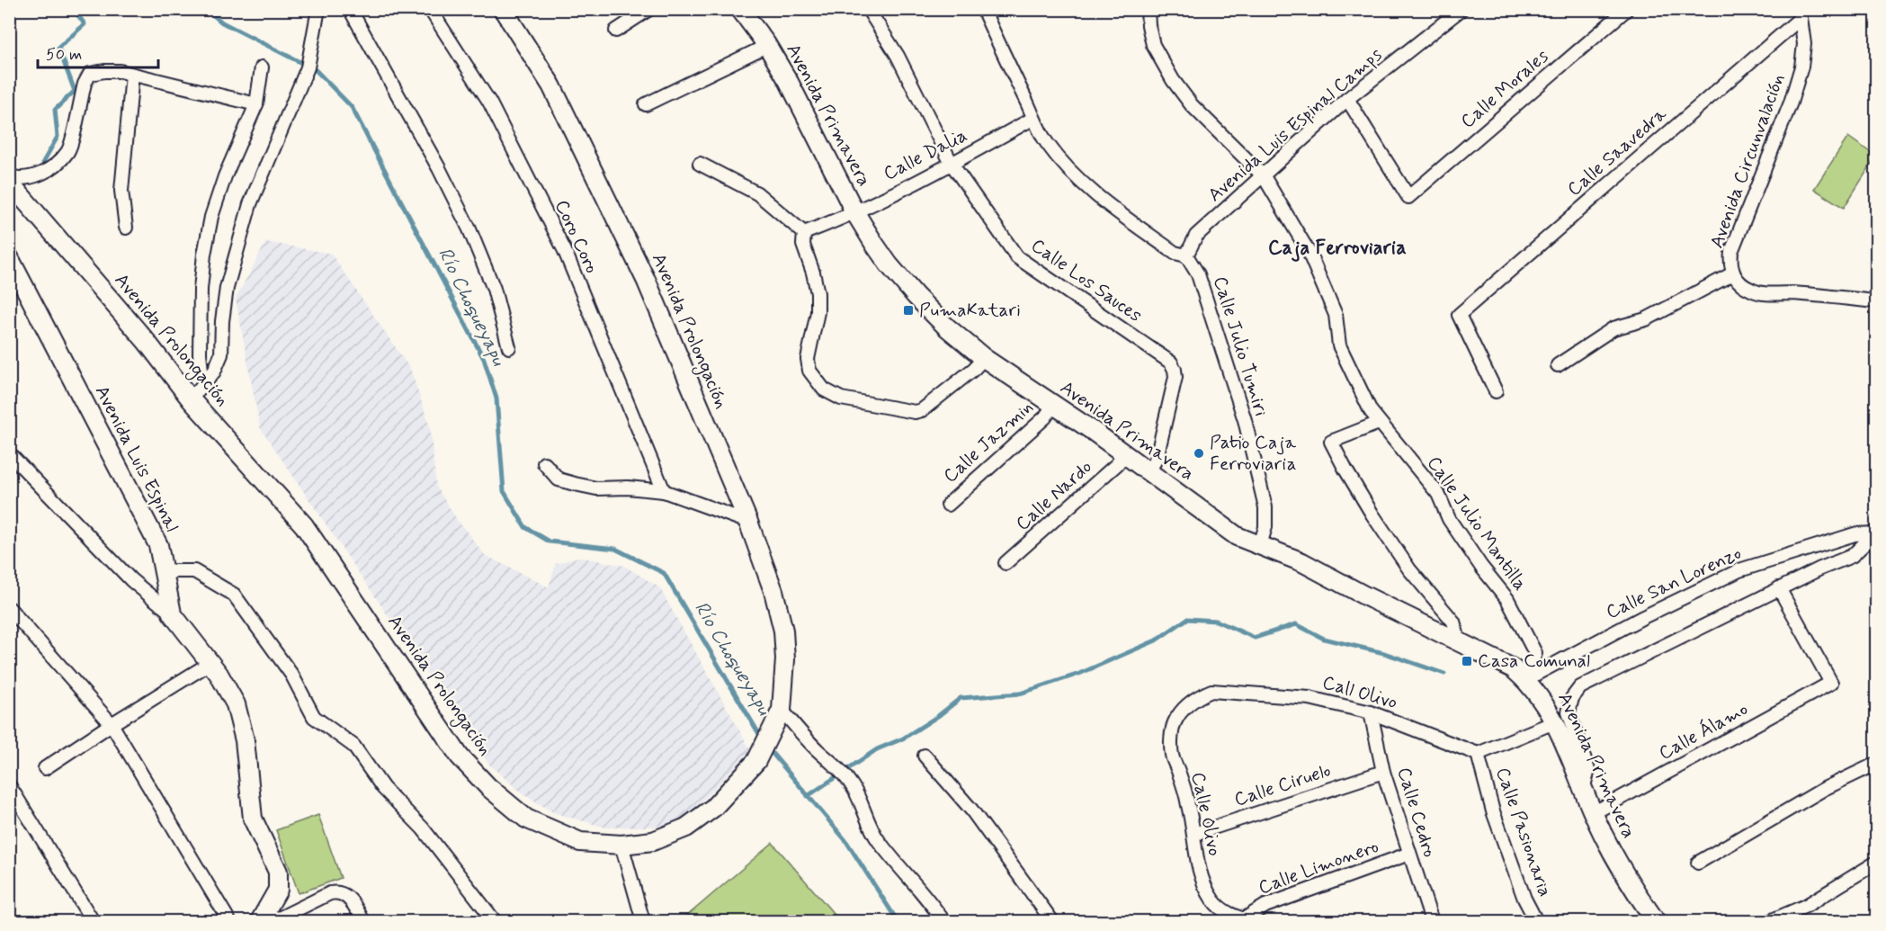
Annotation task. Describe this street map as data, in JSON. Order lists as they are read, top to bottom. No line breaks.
{"streets":{"street":["Calle Morales","Avenida Primavera","Avenida Luis Espinal Camps","Calle Saavedra","Calle Dalia","Avenida Circunvalación","Coro Coro","Calle Los Sauces","Avenida Prolongación","Calle Julio Tumiri","Calle Jazmin","Avenida Luis Espinal","Calle Nardo","Calle Julio Mantilla","Calle San Lorenzo","Call Olivo","Calle Álamo","Calle Ciruelo","Calle Cedro","Calle Olivo","Calle Pasionaria","Calle Limonero"]},"crossings":[["Calle Morales","Avenida Luis Espinal Camps"],["Avenida Primavera","Calle Dalia"],["Avenida Primavera","Calle Los Sauces"],["Avenida Primavera","Calle Julio Tumiri"],["Avenida Primavera","Calle Jazmin"],["Avenida Primavera","Calle Nardo"],["Avenida Primavera","Calle Julio Mantilla"],["Avenida Primavera","Calle San Lorenzo"],["Avenida Primavera","Calle Álamo"],["Avenida Luis Espinal Camps","Calle Julio Tumiri"],["Avenida Luis Espinal Camps","Calle Julio Mantilla"],["Calle Saavedra","Avenida Circunvalación"],["Calle Dalia","Calle Los Sauces"],["Calle Julio Mantilla","Calle San Lorenzo"],["Call Olivo","Calle Cedro"],["Call Olivo","Calle Olivo"],["Call Olivo","Calle Pasionaria"],["Calle Ciruelo","Calle Cedro"],["Calle Ciruelo","Calle Olivo"],["Calle Cedro","Calle Limonero"],["Calle Olivo","Calle Limonero"]],"districts":["Caja Ferroviaria"],"water":["Río Choqueyapu"],"places":{"transit":["PumaKatari","Casa Comunal"],"other":["Patio Caja Ferroviaria"]},"scale_bar":"50 m"}
